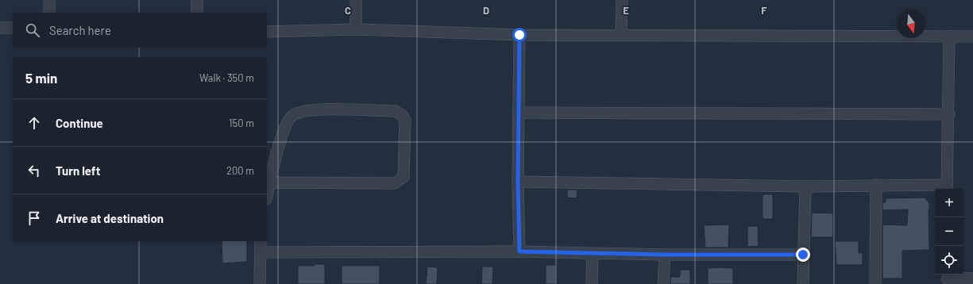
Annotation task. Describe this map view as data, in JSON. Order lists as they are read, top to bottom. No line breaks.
{"north":"bottom","page":{"search":"Search here","heading":["5 min","Walk · 350 m"],"list":[["Continue","150 m"],["Turn left","200 m"],"Arrive at destination"],"map_buttons":["+","−"]},"grid":{"columns":["C","D","E","F"]}}
